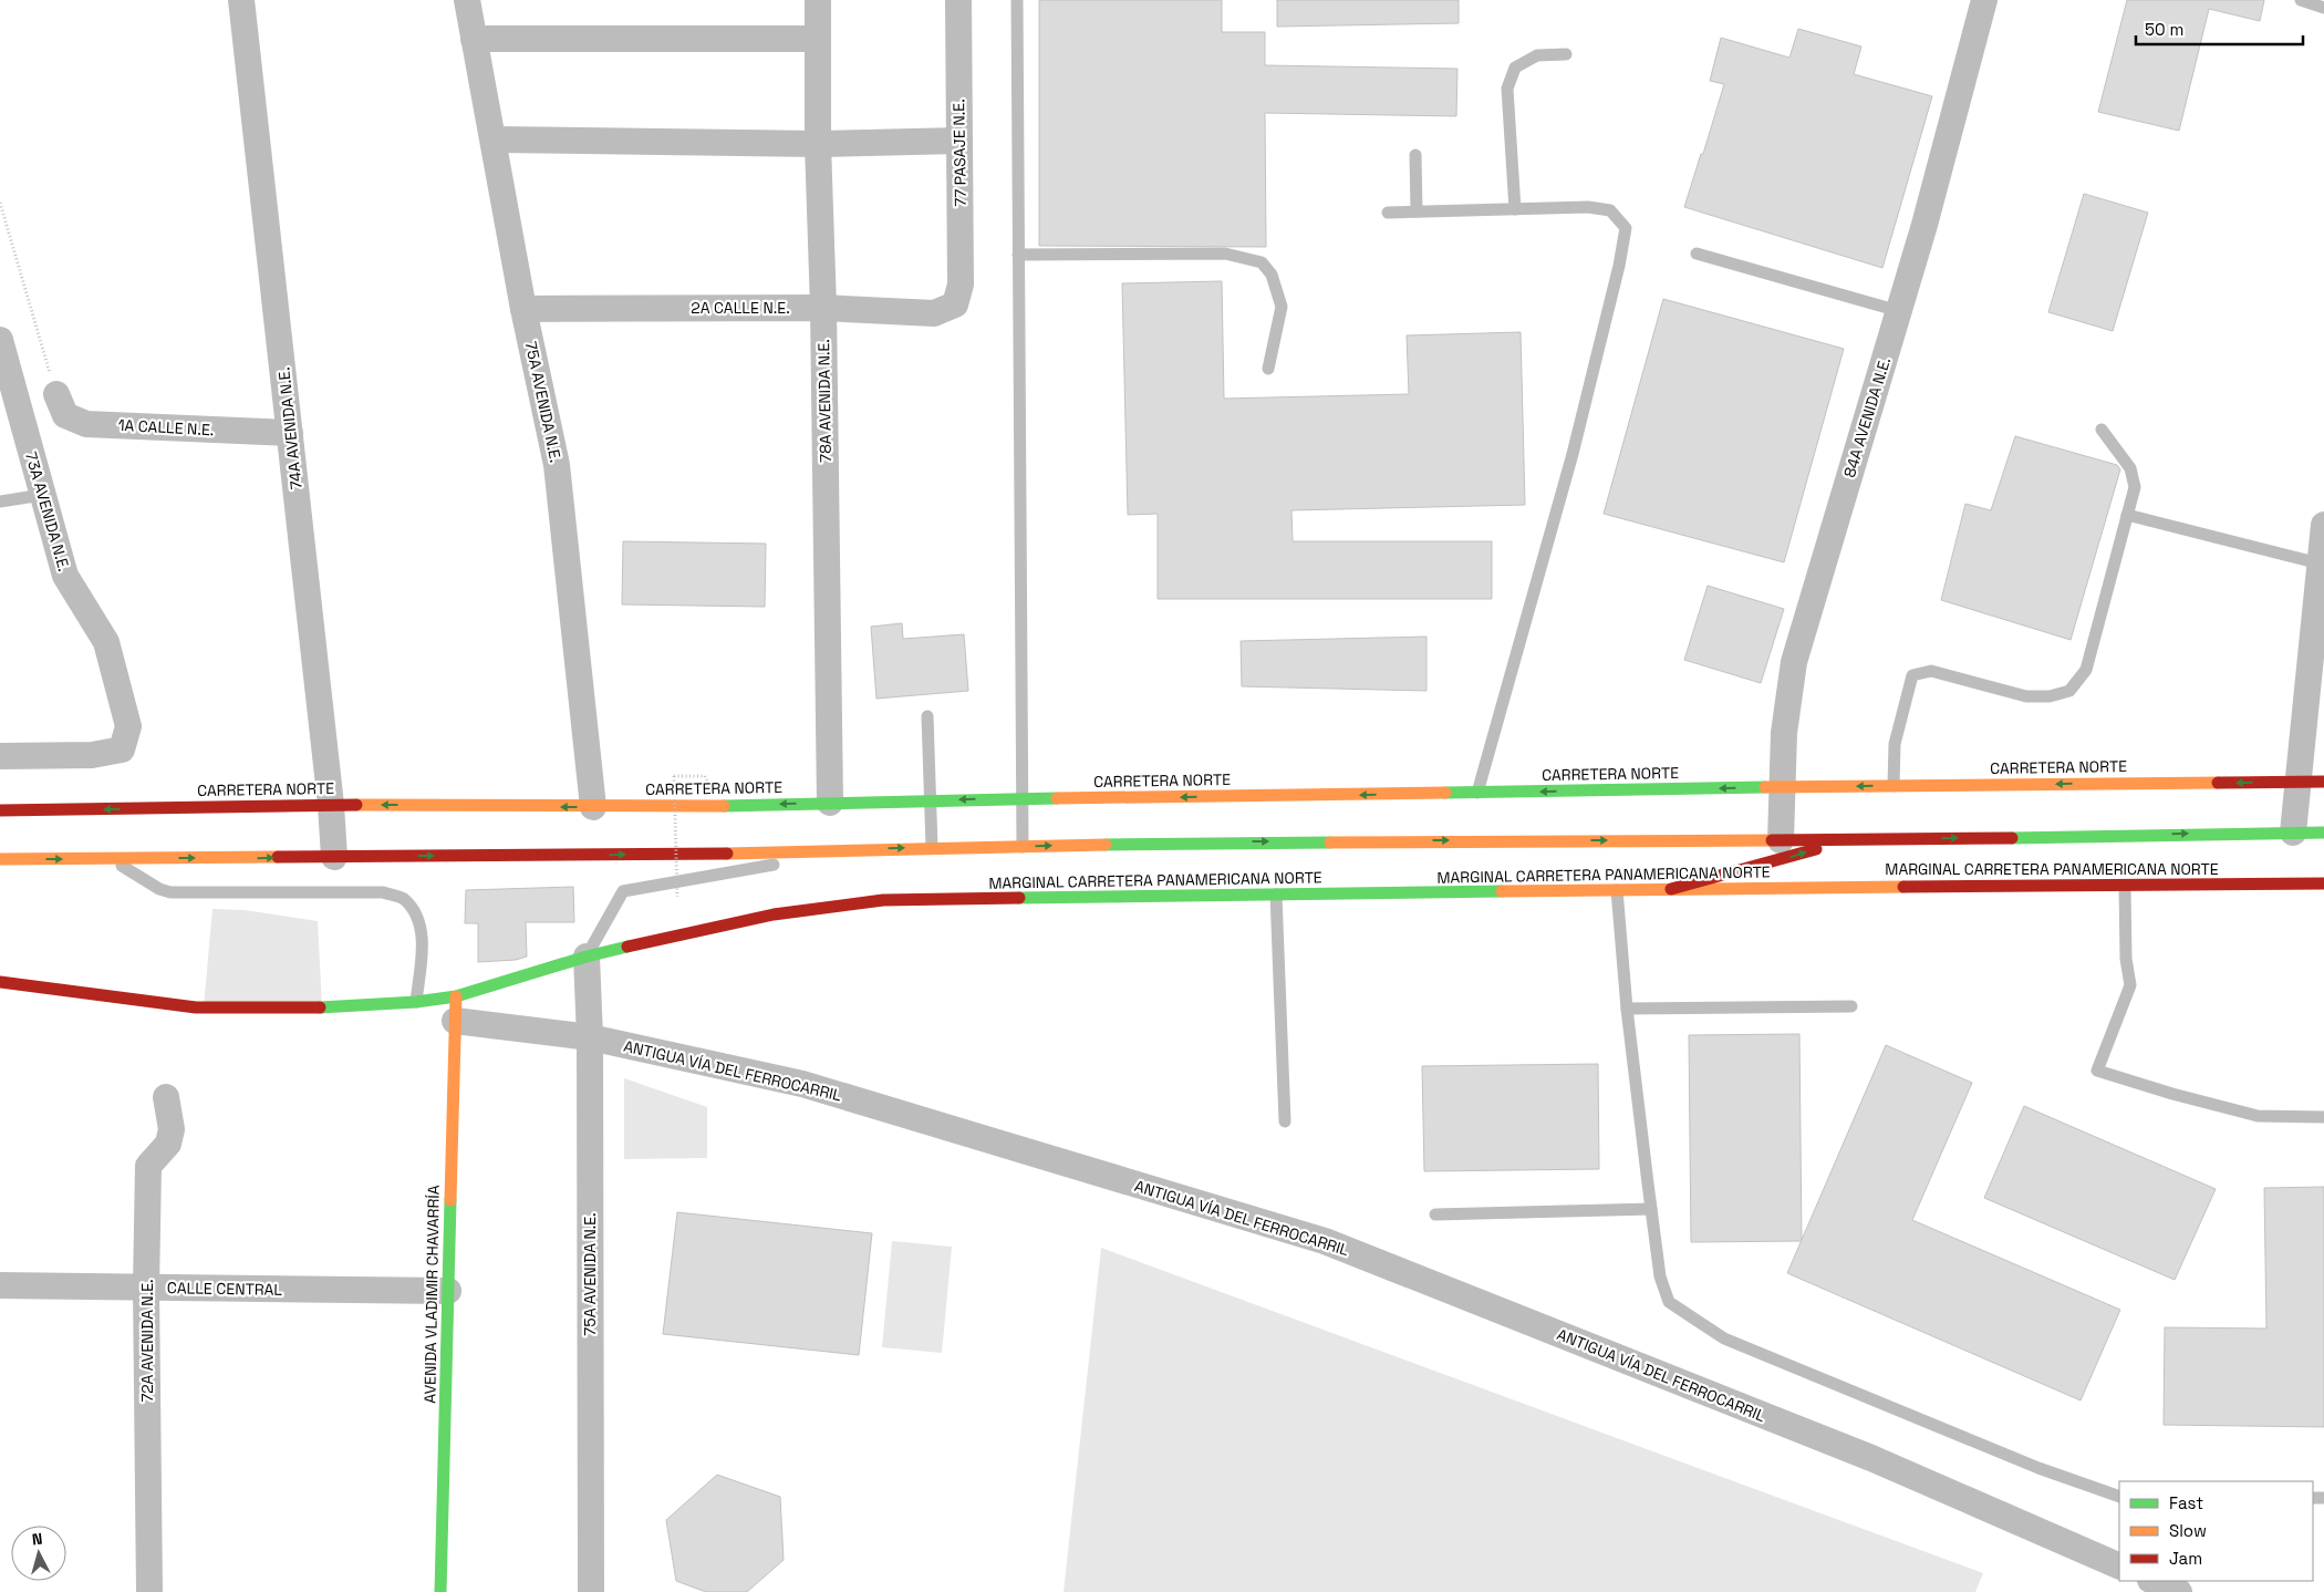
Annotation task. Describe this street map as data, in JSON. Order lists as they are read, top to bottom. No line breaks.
{"streets":{"main road":["CARRETERA NORTE","MARGINAL CARRETERA PANAMERICANA NORTE","AVENIDA VLADIMIR CHAVARRÍA"],"street":["77 PASAJE N.E.","2A CALLE N.E.","78A AVENIDA N.E.","75A AVENIDA N.E.","84A AVENIDA N.E.","1A CALLE N.E.","74A AVENIDA N.E.","73A AVENIDA N.E.","ANTIGUA VÍA DEL FERROCARRIL","CALLE CENTRAL","72A AVENIDA N.E."]},"crossings":[["77 PASAJE N.E.","2A CALLE N.E."],["2A CALLE N.E.","78A AVENIDA N.E."],["2A CALLE N.E.","75A AVENIDA N.E."],["78A AVENIDA N.E.","CARRETERA NORTE"],["75A AVENIDA N.E.","CARRETERA NORTE"],["75A AVENIDA N.E.","MARGINAL CARRETERA PANAMERICANA NORTE"],["75A AVENIDA N.E.","ANTIGUA VÍA DEL FERROCARRIL"],["84A AVENIDA N.E.","CARRETERA NORTE"],["1A CALLE N.E.","74A AVENIDA N.E."],["74A AVENIDA N.E.","CARRETERA NORTE"],["MARGINAL CARRETERA PANAMERICANA NORTE","ANTIGUA VÍA DEL FERROCARRIL"],["MARGINAL CARRETERA PANAMERICANA NORTE","AVENIDA VLADIMIR CHAVARRÍA"],["ANTIGUA VÍA DEL FERROCARRIL","AVENIDA VLADIMIR CHAVARRÍA"],["CALLE CENTRAL","AVENIDA VLADIMIR CHAVARRÍA"],["CALLE CENTRAL","72A AVENIDA N.E."]],"legend":["Fast","Slow","Jam"],"scale_bar":"50 m","north":"top"}
